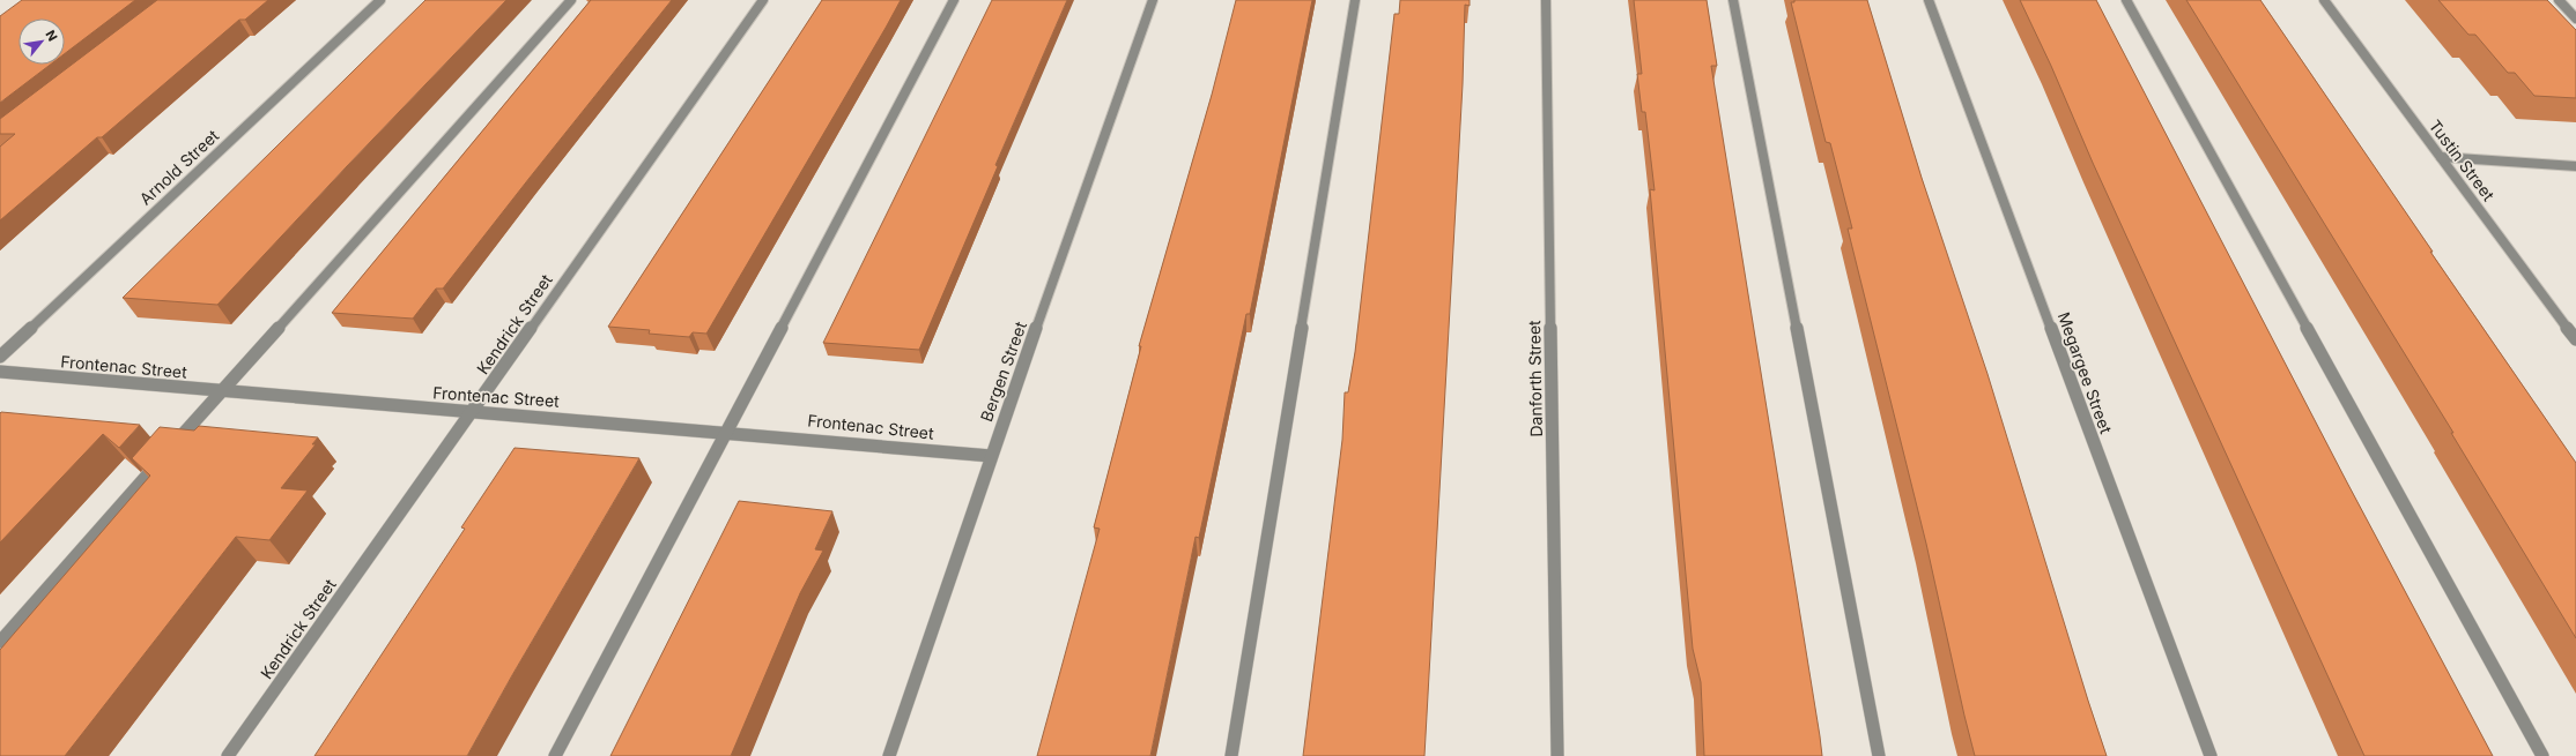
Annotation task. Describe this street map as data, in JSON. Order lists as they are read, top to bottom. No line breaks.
{"streets":{"street":["Tustin Street","Arnold Street","Kendrick Street","Frontenac Street","Bergen Street","Megargee Street","Danforth Street"]},"crossings":[["Kendrick Street","Frontenac Street"],["Frontenac Street","Bergen Street"]],"north":"top right"}
